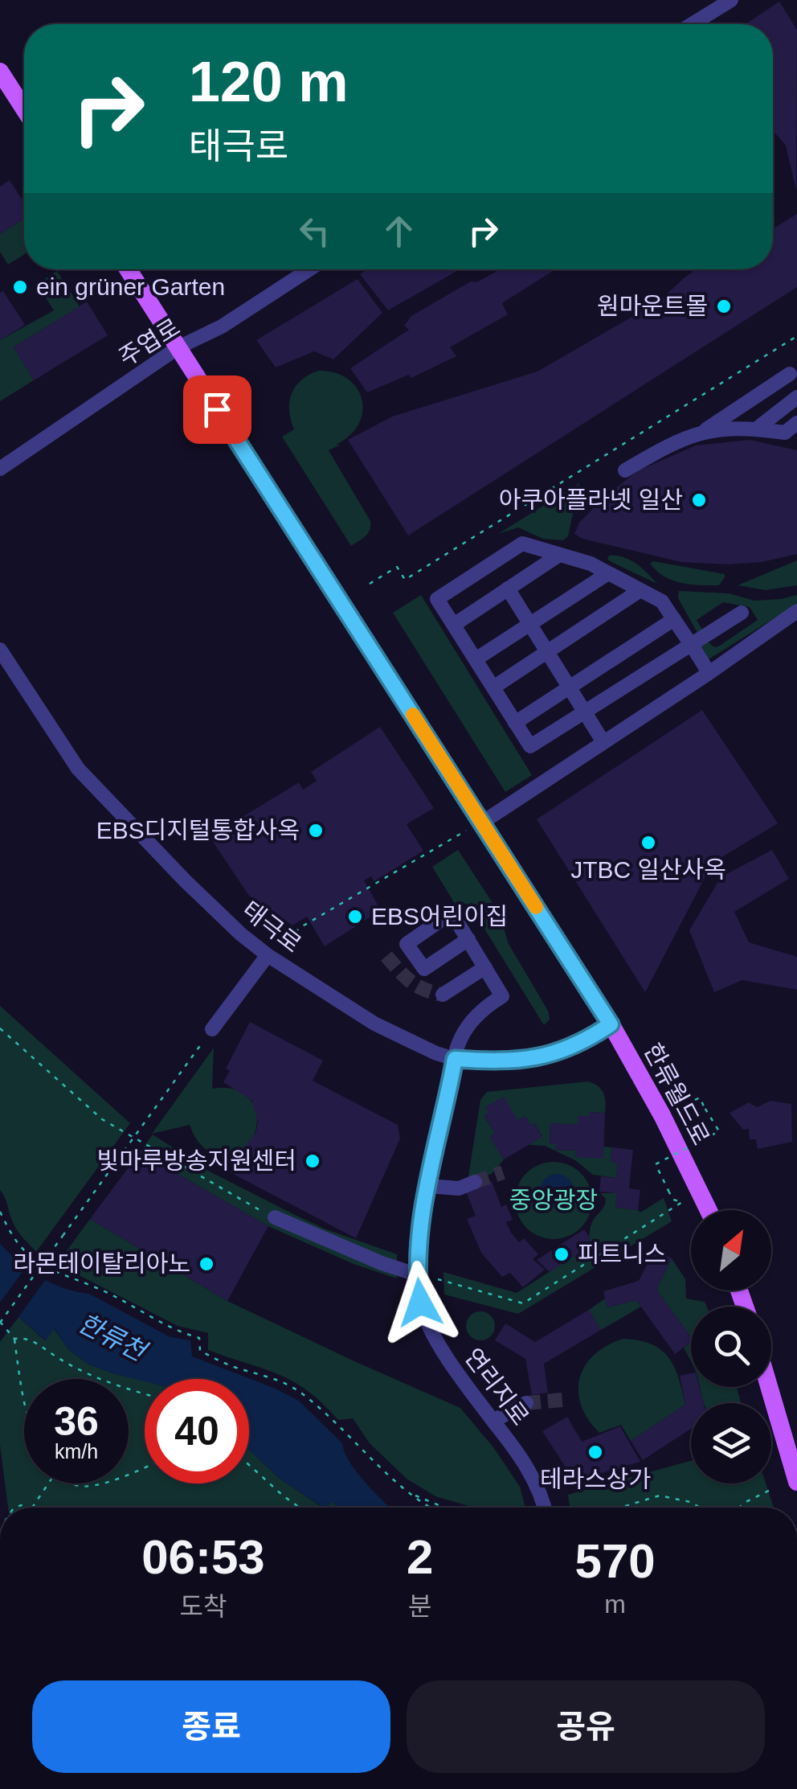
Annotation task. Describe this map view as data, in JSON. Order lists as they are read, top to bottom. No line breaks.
{"streets":{"main road":["한류월드로"],"street":["주엽로","태극로","연리지로"]},"crossings":[["주엽로","한류월드로"],["태극로","한류월드로"],["태극로","연리지로"]],"water":["한류천"],"parks":["중앙광장"],"places":["ein grüner Garten","원마운트몰","아쿠아플라넷 일산","EBS디지털통합사옥","JTBC 일산사옥","EBS어린이집","빛마루방송지원센터","피트니스","라몬테이탈리아노","테라스상가"],"north":"top right","page":{"turn":["120 m","태극로"],"speed":"36 km/h","limit":"40","eta":["06:53","도착","2","분","570","m"],"buttons":["종료","공유"]}}
